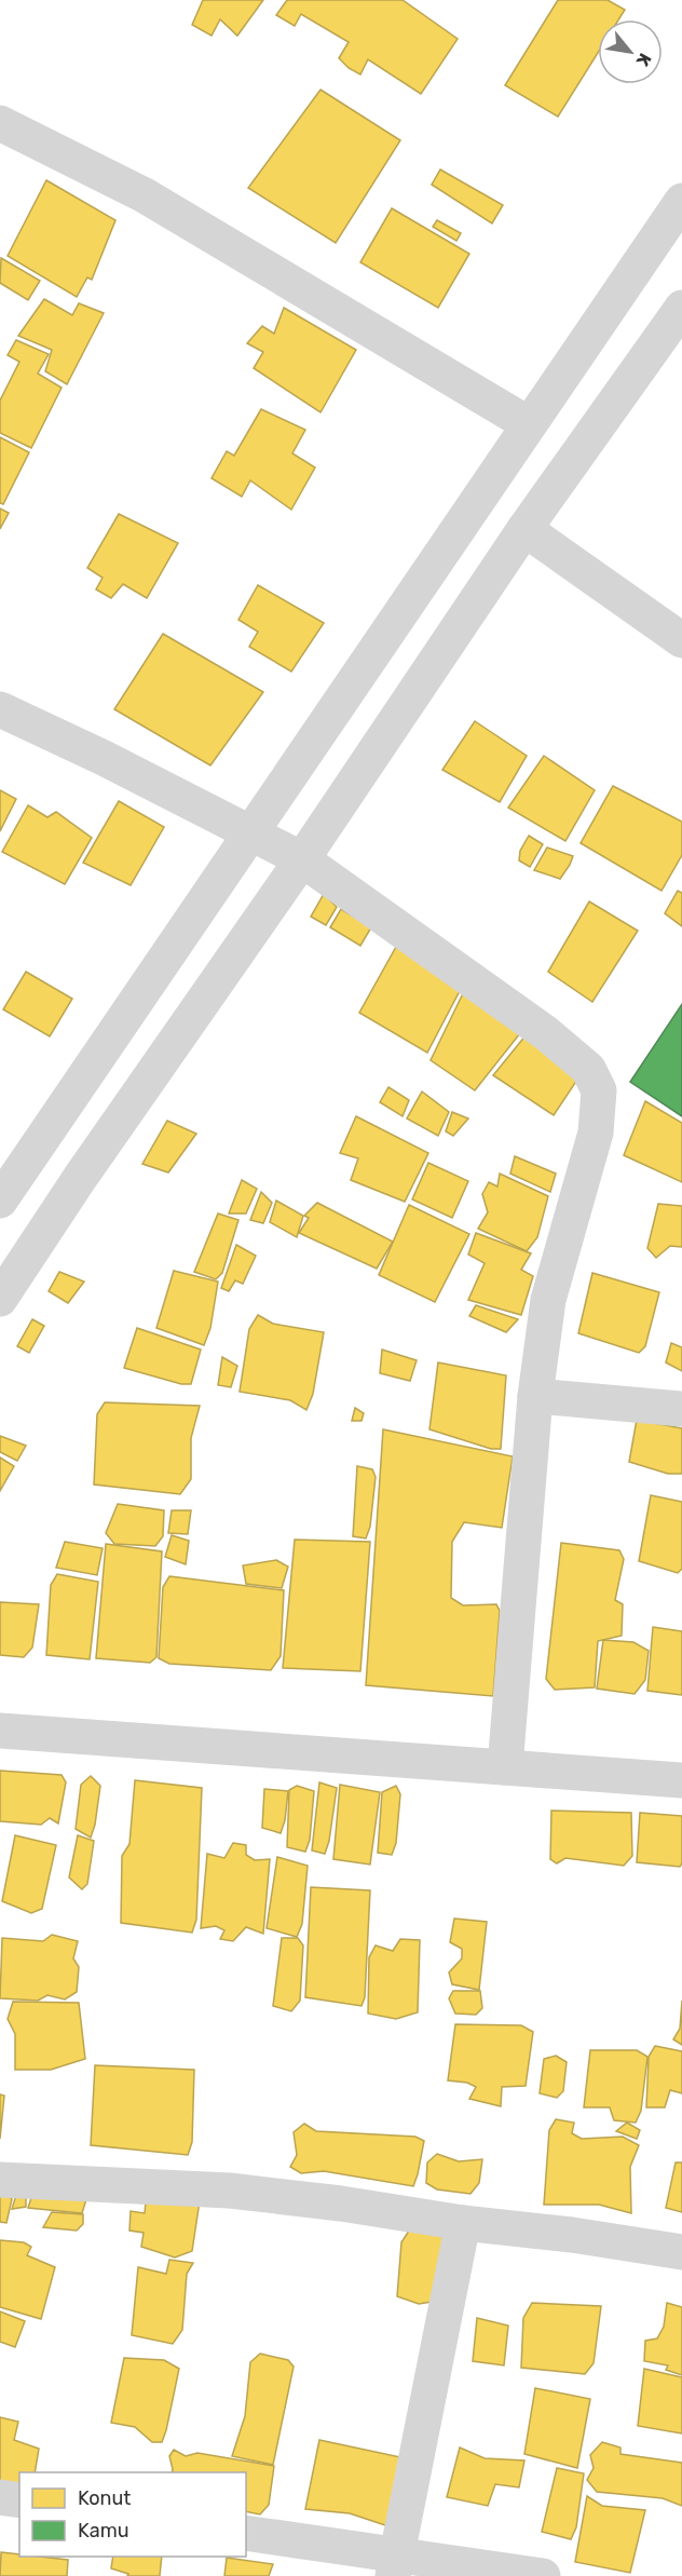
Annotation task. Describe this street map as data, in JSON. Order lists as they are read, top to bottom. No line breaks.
{"legend":["Konut","Kamu"],"north":"bottom right"}
